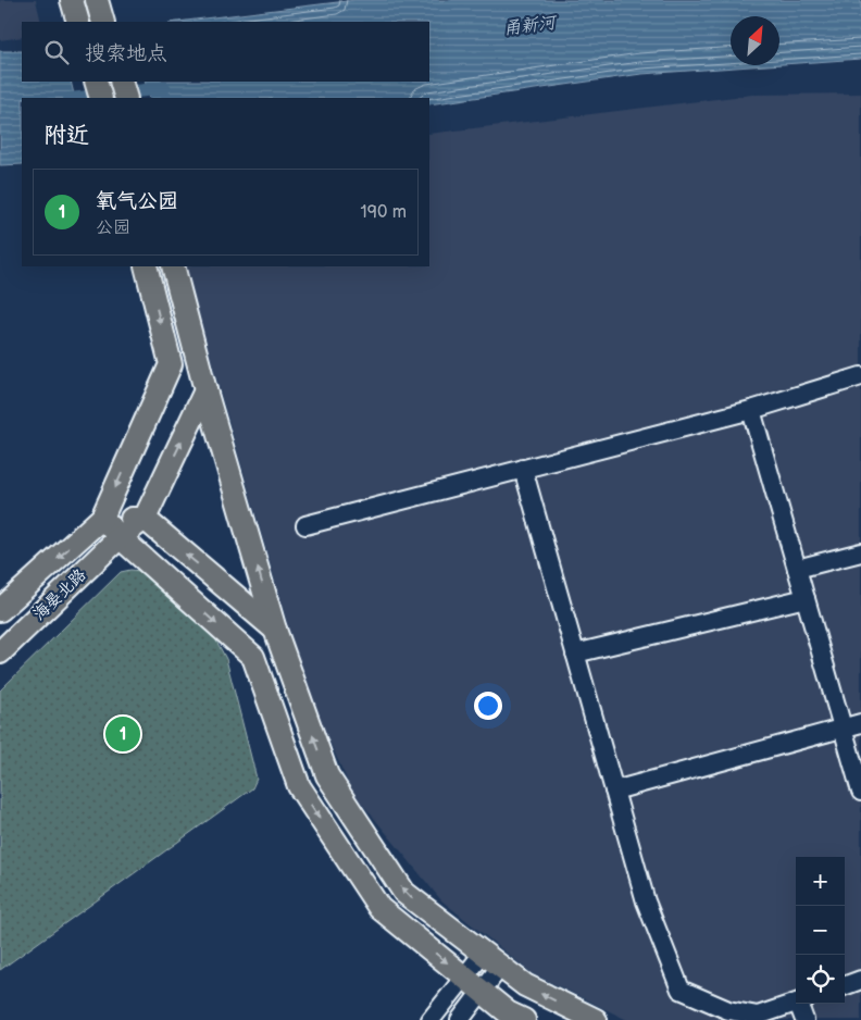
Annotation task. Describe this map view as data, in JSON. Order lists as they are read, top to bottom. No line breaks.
{"streets":{"main road":["海晏北路"]},"water":["甬新河"],"north":"top right","page":{"search":"搜索地点","heading":"附近","list":[{"mark":"1","name":"氧气公园","note":"公园","value":"190 m"}],"pins":"1","map_buttons":["+","−"]}}
